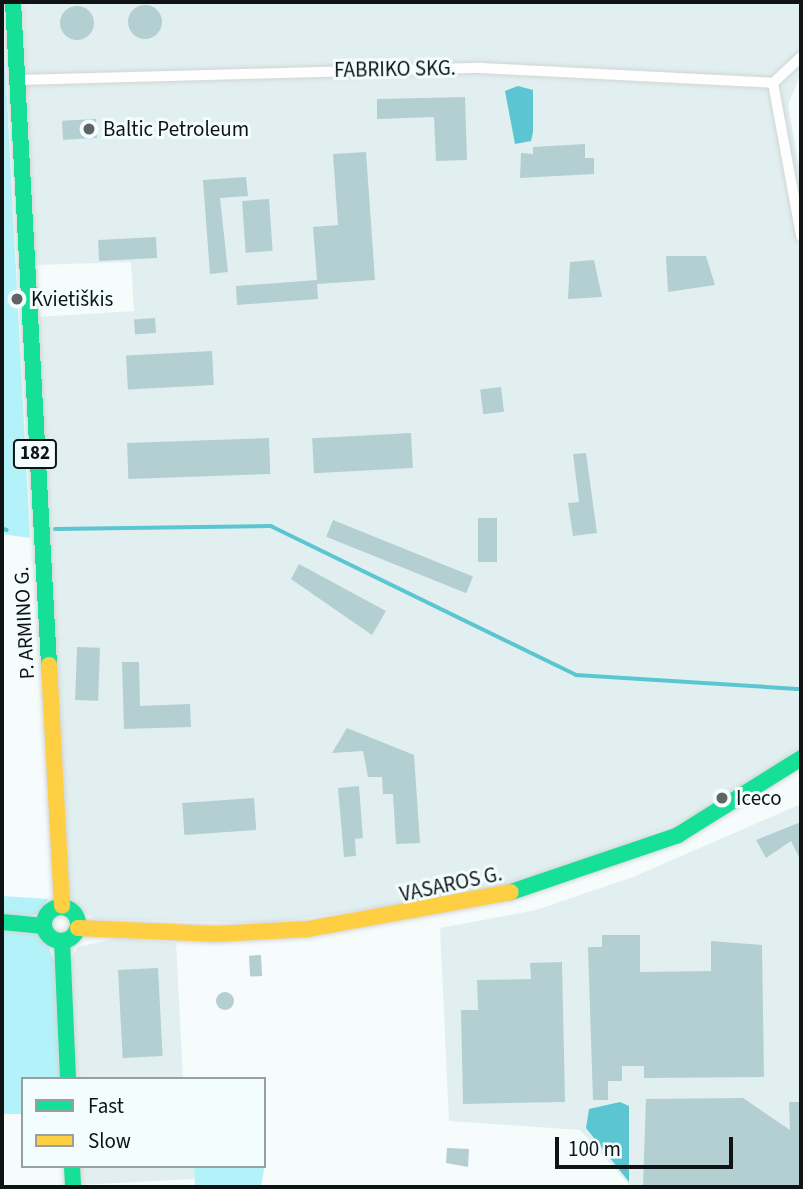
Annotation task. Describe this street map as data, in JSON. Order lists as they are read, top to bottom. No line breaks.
{"streets":{"main road":["182","P. ARMINO G.","VASAROS G."],"street":["FABRIKO SKG."]},"crossings":[["FABRIKO SKG.","P. ARMINO G."],["P. ARMINO G.","VASAROS G."]],"places":["Baltic Petroleum","Kvietiškis","Iceco"],"legend":["Fast","Slow"],"scale_bar":"100 m"}
